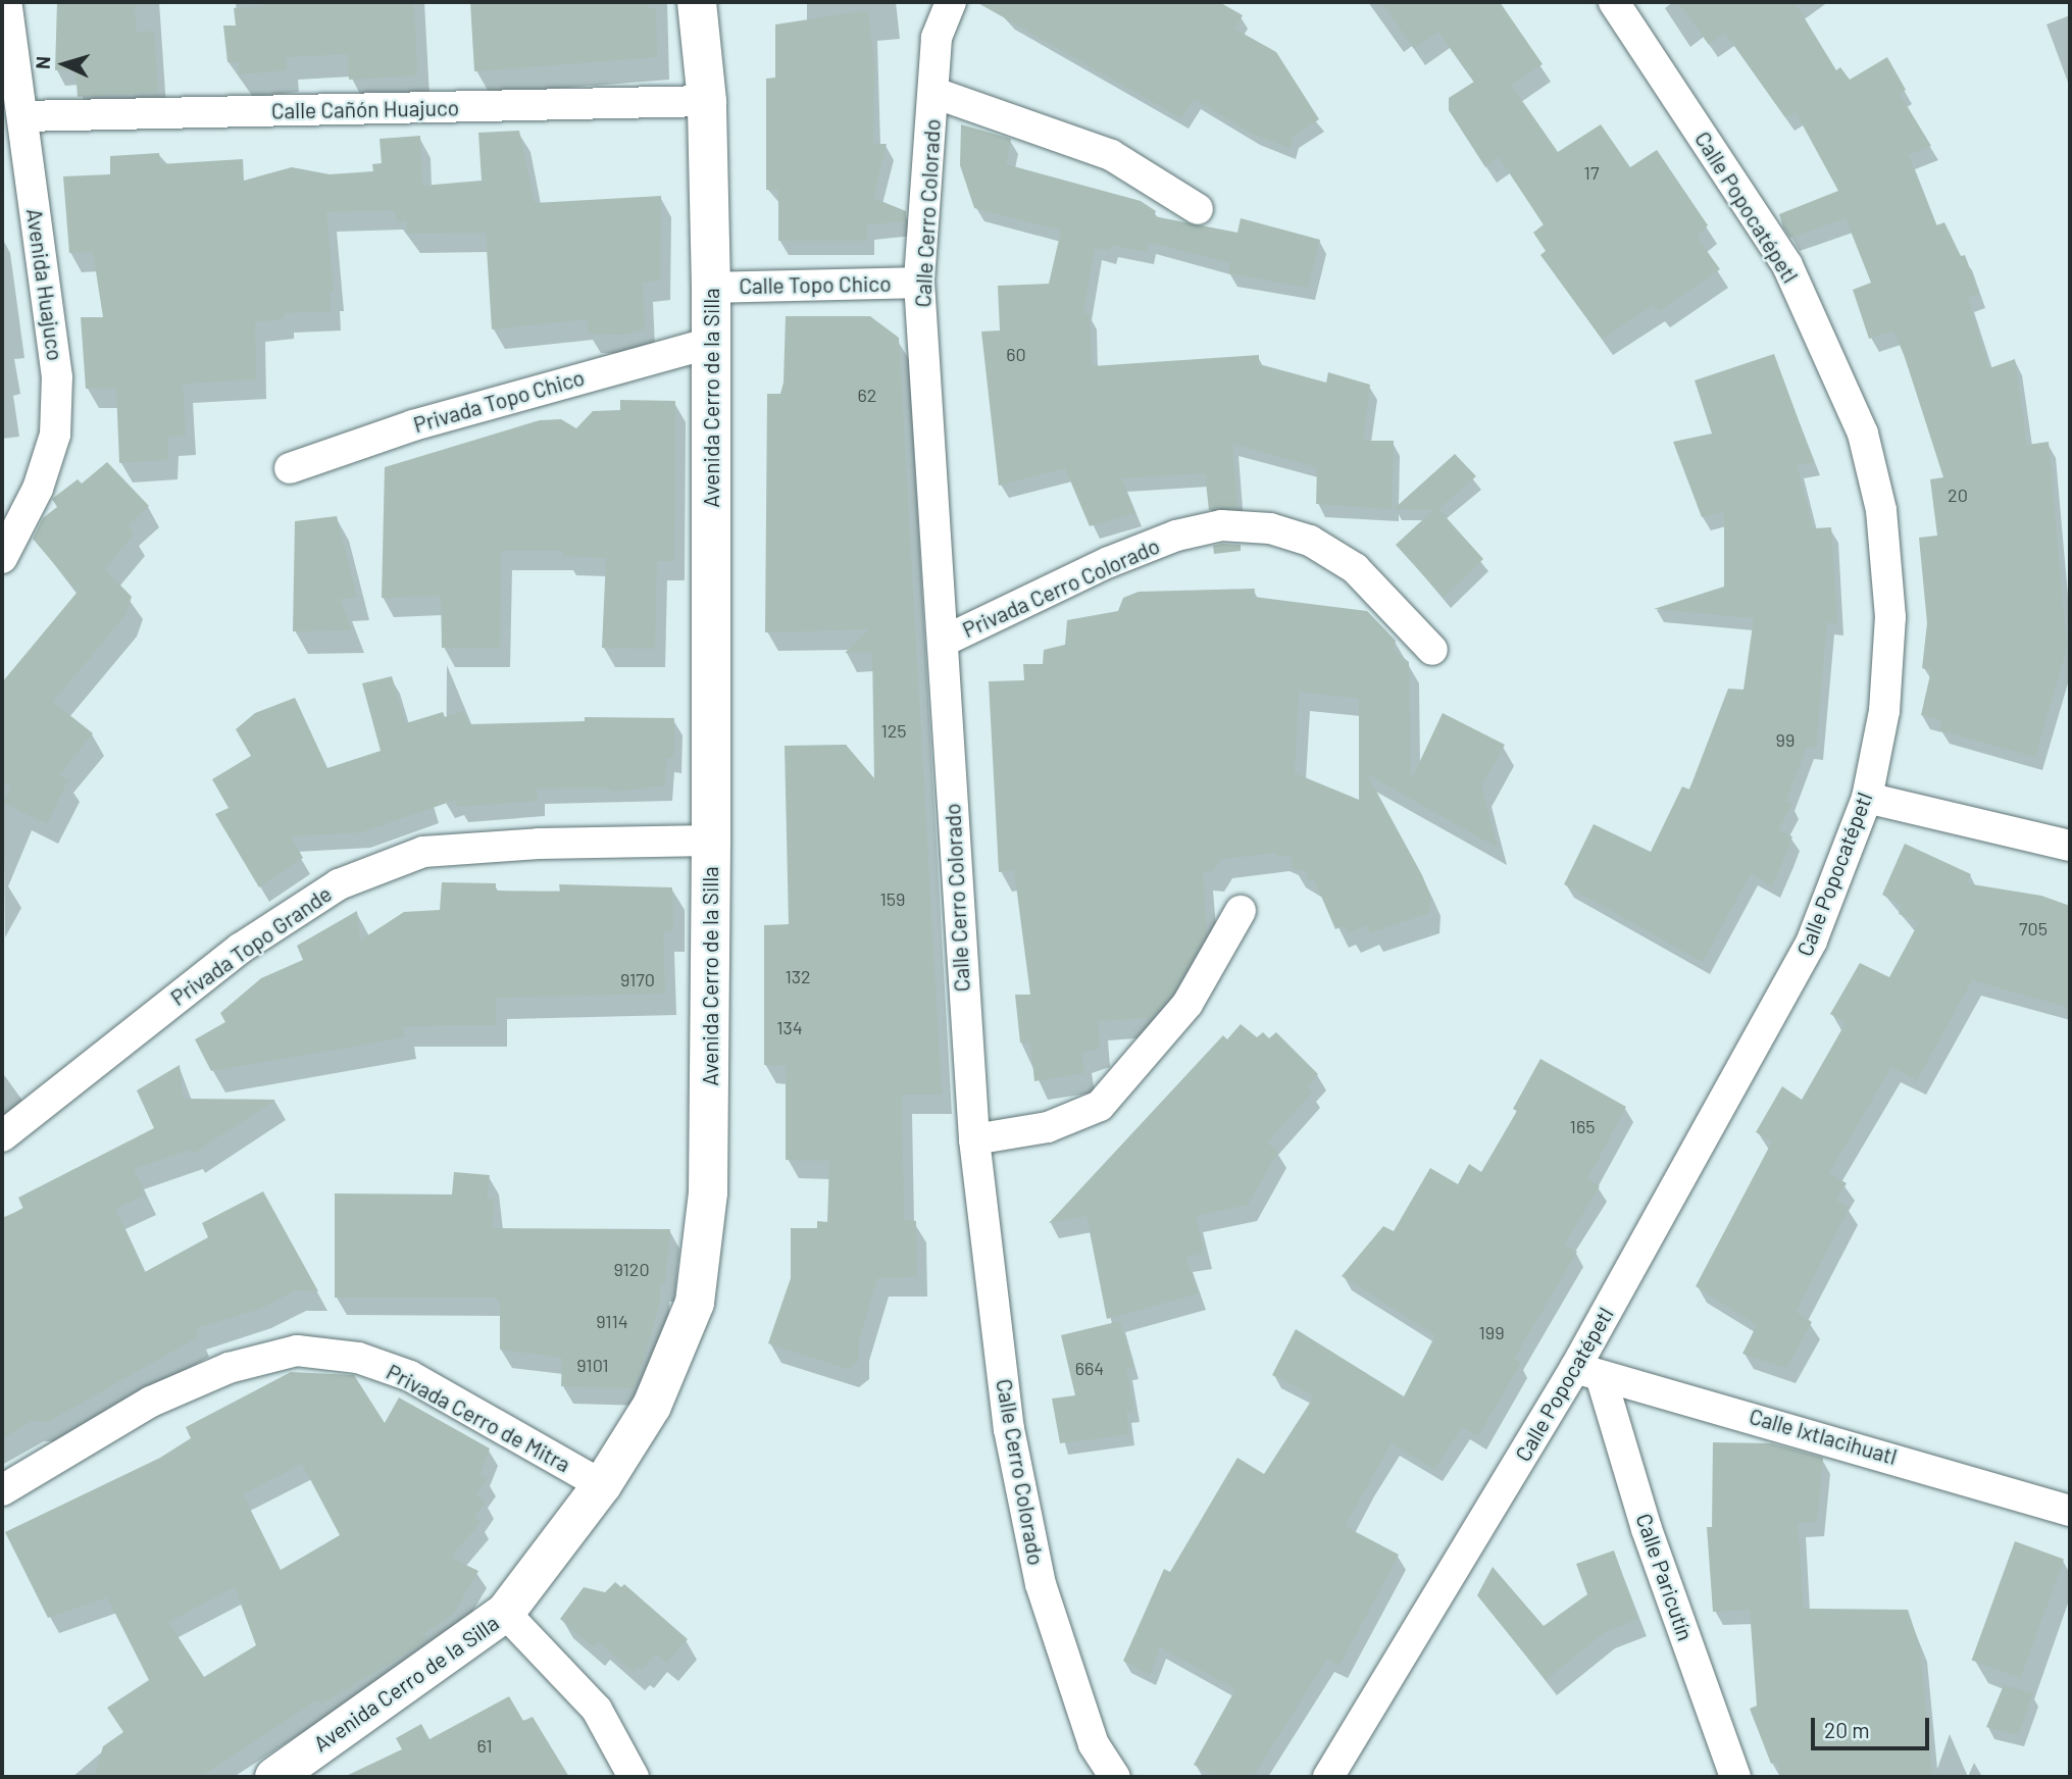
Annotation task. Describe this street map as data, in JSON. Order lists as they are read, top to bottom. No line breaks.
{"streets":{"main road":["Avenida Cerro de la Silla"],"street":["Calle Cañón Huajuco","Calle Popocatépetl","Calle Cerro Colorado","Avenida Huajuco","Calle Topo Chico","Privada Topo Chico","Privada Cerro Colorado","Privada Topo Grande","Privada Cerro de Mitra","Calle Ixtlacihuatl","Calle Paricutín"]},"crossings":[["Calle Cañón Huajuco","Avenida Huajuco"],["Calle Cañón Huajuco","Avenida Cerro de la Silla"],["Calle Popocatépetl","Calle Ixtlacihuatl"],["Calle Popocatépetl","Calle Paricutín"],["Calle Cerro Colorado","Calle Topo Chico"],["Calle Cerro Colorado","Privada Cerro Colorado"],["Calle Topo Chico","Avenida Cerro de la Silla"],["Avenida Cerro de la Silla","Privada Topo Chico"],["Avenida Cerro de la Silla","Privada Topo Grande"],["Avenida Cerro de la Silla","Privada Cerro de Mitra"],["Calle Ixtlacihuatl","Calle Paricutín"]],"house_numbers":["17","60","62","20","125","99","159","705","132","9170","134","165","9120","9114","199","9101","664","61"],"scale_bar":"20 m","north":"left"}
